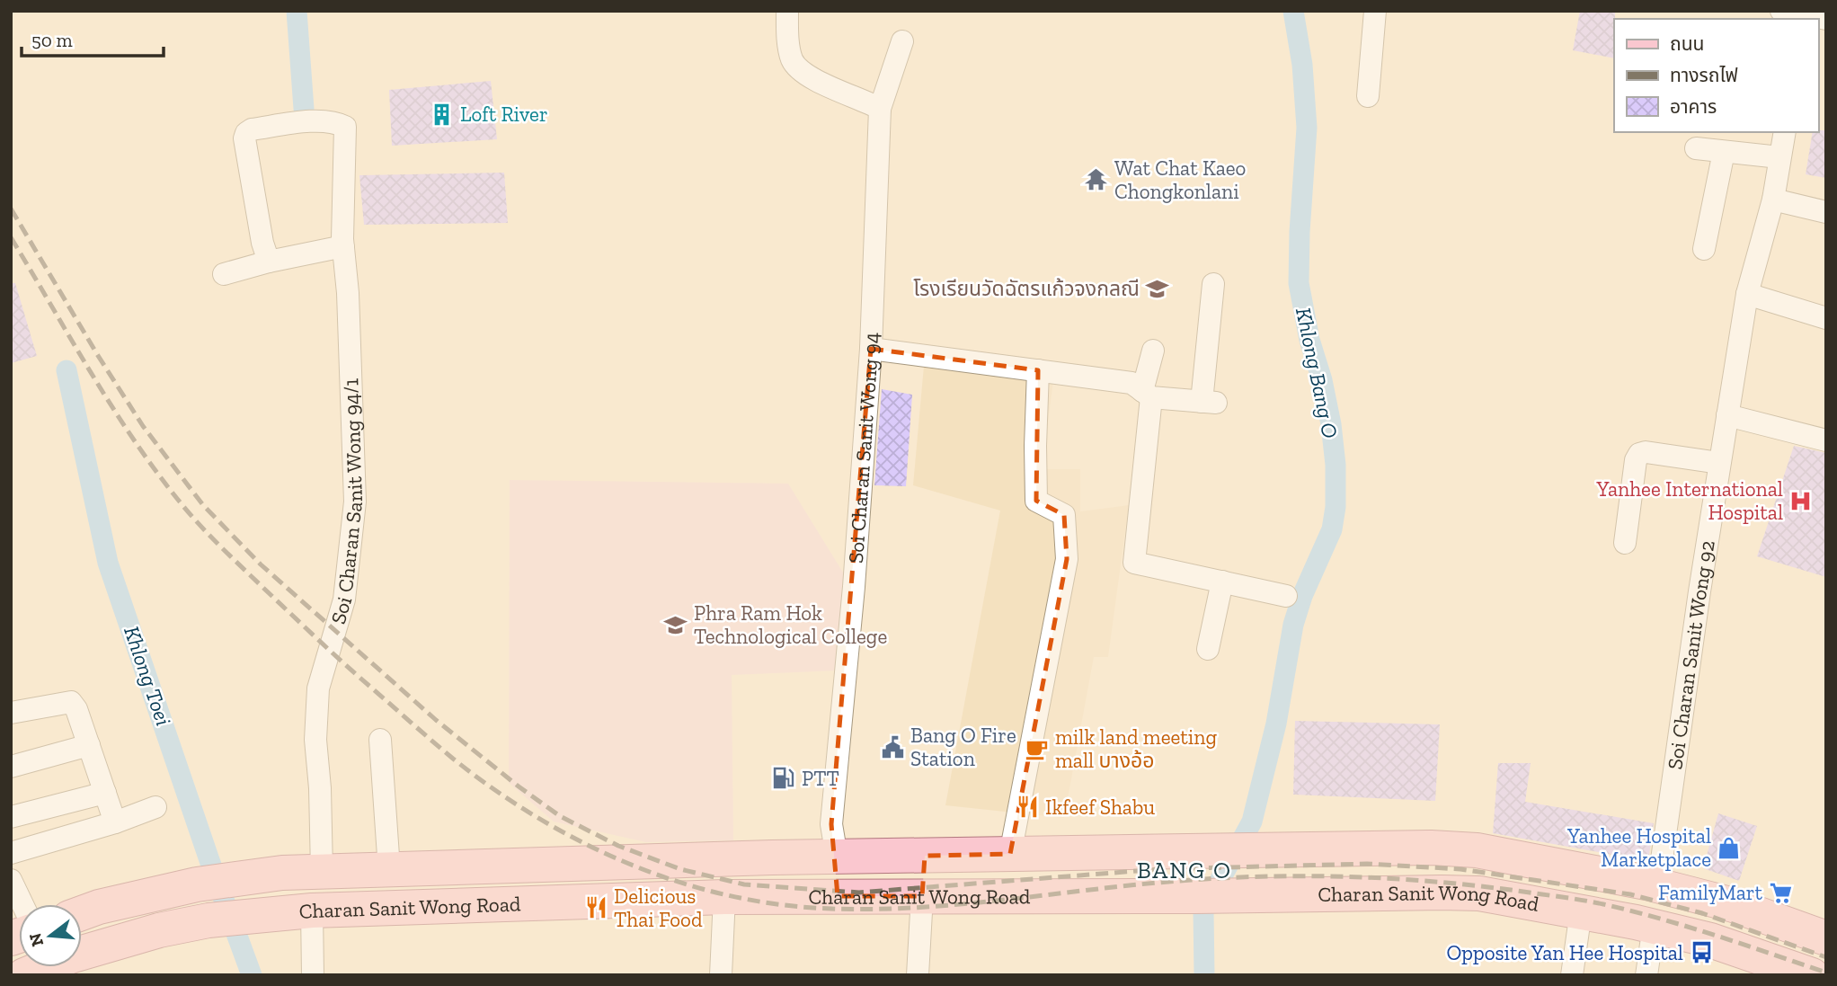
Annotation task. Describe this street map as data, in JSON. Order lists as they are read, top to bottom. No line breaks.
{"streets":{"main road":["Charan Sanit Wong Road"],"street":["Soi Charan Sanit Wong 94","Soi Charan Sanit Wong 94/1","Soi Charan Sanit Wong 92"]},"crossings":[["Soi Charan Sanit Wong 94","Charan Sanit Wong Road"],["Soi Charan Sanit Wong 94/1","Charan Sanit Wong Road"],["Soi Charan Sanit Wong 92","Charan Sanit Wong Road"]],"districts":["BANG O"],"water":["Khlong Bang O","Khlong Toei"],"places":{"building":["Loft River"],"temple":["Wat Chat Kaeo Chongkonlani"],"school or university":["โรงเรียนวัดฉัตรแก้วจงกลณี","Phra Ram Hok Technological College"],"hospital":["Yanhee International Hospital"],"public building":["Bang O Fire Station"],"cafe":["milk land meeting mall บางอ้อ"],"fuel station":["PTT"],"restaurant":["Ikfeef Shabu","Delicious Thai Food"],"shop":["Yanhee Hospital Marketplace"],"supermarket":["FamilyMart"],"bus stop":["Opposite Yan Hee Hospital"]},"legend":["ถนน","ทางรถไฟ","อาคาร"],"scale_bar":"50 m","north":"left"}
